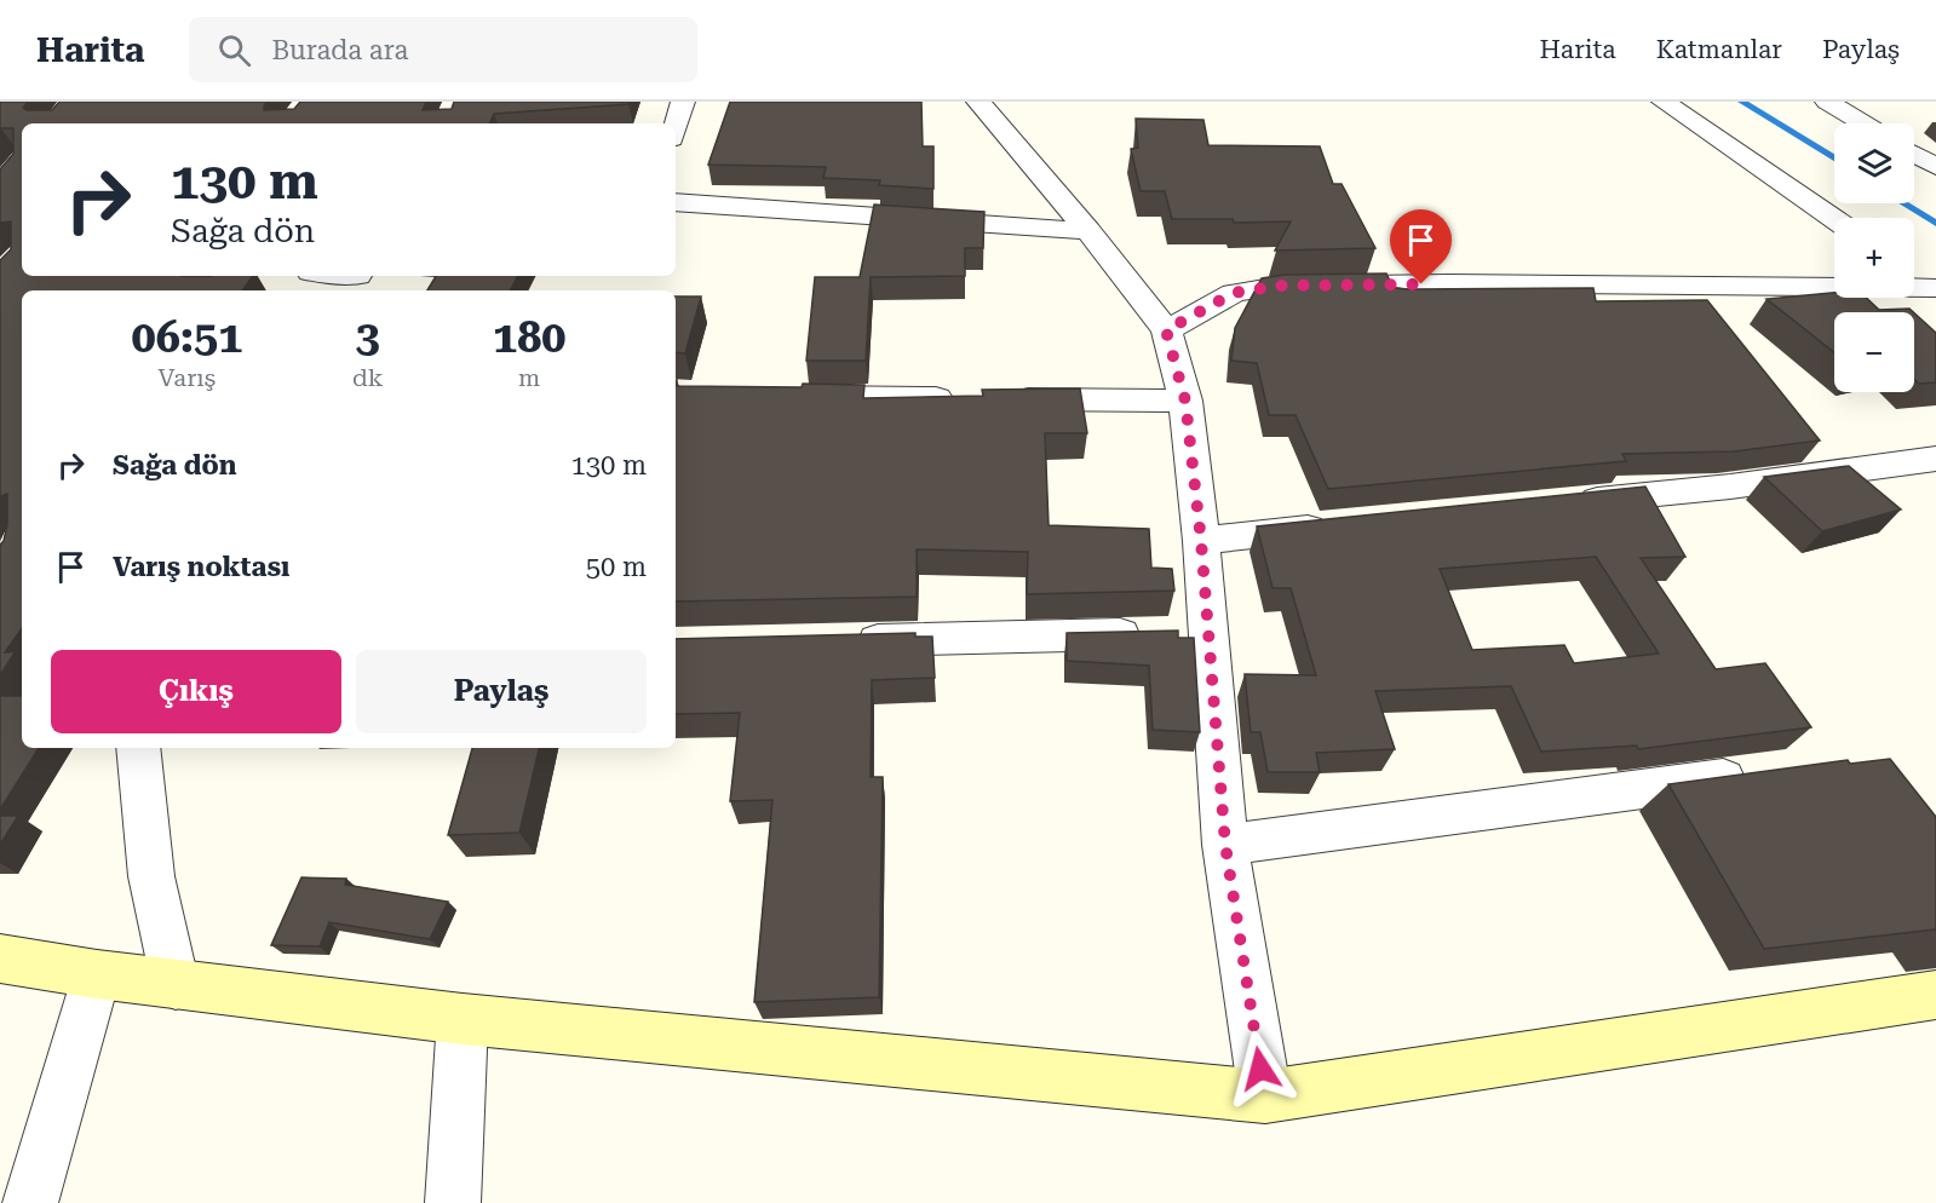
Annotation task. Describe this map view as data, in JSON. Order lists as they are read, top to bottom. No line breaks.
{"page":{"header":"Harita","search":"Burada ara","nav":["Harita","Katmanlar","Paylaş"],"map_buttons":["+","−"],"turn":["130 m","Sağa dön"],"eta":["06:51","Varış","3","dk","180","m"],"list":[{"name":"Sağa dön","value":"130 m"},{"name":"Varış noktası","value":"50 m"}],"buttons":["Çıkış","Paylaş"]}}
